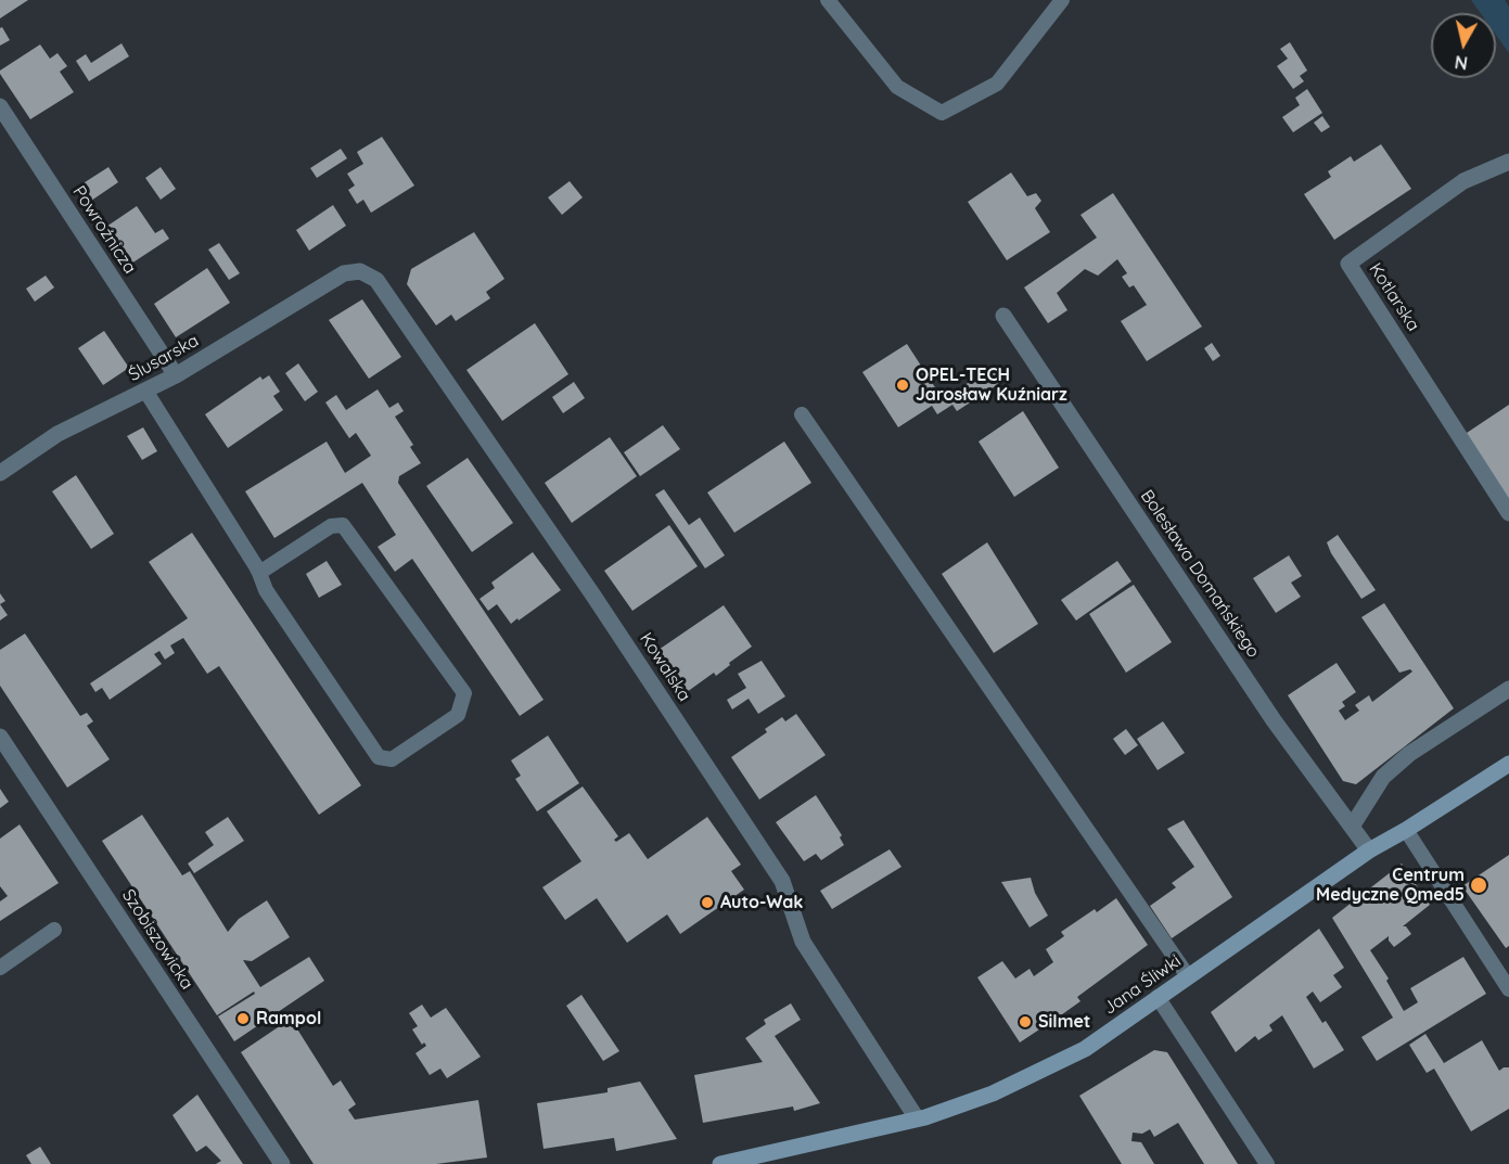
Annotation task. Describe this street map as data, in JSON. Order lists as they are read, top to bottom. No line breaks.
{"streets":{"street":["Powroźnicza","Kotlarska","Ślusarska","Bolesława Domańskiego","Kowalska","Szobiszowicka","Jana Śliwki"]},"crossings":[["Powroźnicza","Ślusarska"],["Ślusarska","Kowalska"],["Bolesława Domańskiego","Jana Śliwki"],["Kowalska","Jana Śliwki"]],"places":["OPEL-TECH Jarosław Kuźniarz","Centrum Medyczne Qmed5","Auto-Wak","Rampol","Silmet"],"north":"bottom"}
